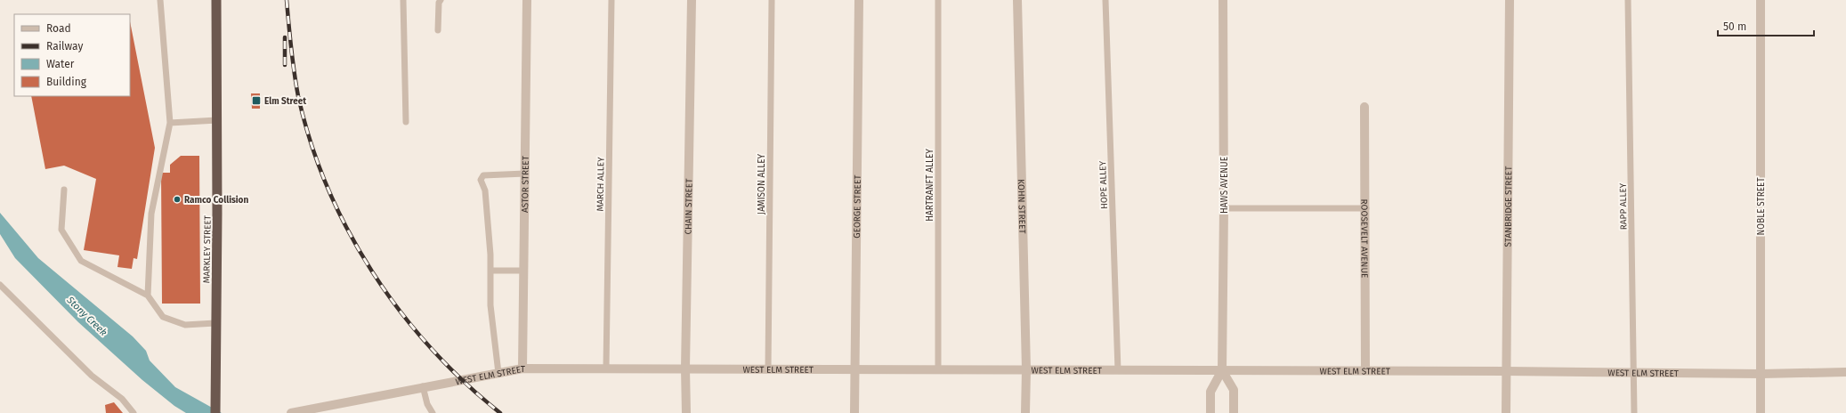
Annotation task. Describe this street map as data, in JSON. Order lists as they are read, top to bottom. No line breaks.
{"streets":{"highway":["MARKLEY STREET"],"street":["ASTOR STREET","HAWS AVENUE","CHAIN STREET","GEORGE STREET","KOHN STREET","STANBRIDGE STREET","NOBLE STREET","ROOSEVELT AVENUE","WEST ELM STREET"],"lane":["MARCH ALLEY","JAMISON ALLEY","HARTRANFT ALLEY","HOPE ALLEY","RAPP ALLEY"]},"crossings":[["ASTOR STREET","WEST ELM STREET"],["MARCH ALLEY","WEST ELM STREET"],["JAMISON ALLEY","WEST ELM STREET"],["HARTRANFT ALLEY","WEST ELM STREET"],["HOPE ALLEY","WEST ELM STREET"],["HAWS AVENUE","WEST ELM STREET"],["CHAIN STREET","WEST ELM STREET"],["GEORGE STREET","WEST ELM STREET"],["KOHN STREET","WEST ELM STREET"],["STANBRIDGE STREET","WEST ELM STREET"],["RAPP ALLEY","WEST ELM STREET"],["NOBLE STREET","WEST ELM STREET"],["ROOSEVELT AVENUE","WEST ELM STREET"]],"water":["Stony Creek"],"places":{"transit":["Elm Street"],"other":["Ramco Collision"]},"legend":["Road","Railway","Water","Building"],"scale_bar":"50 m"}
